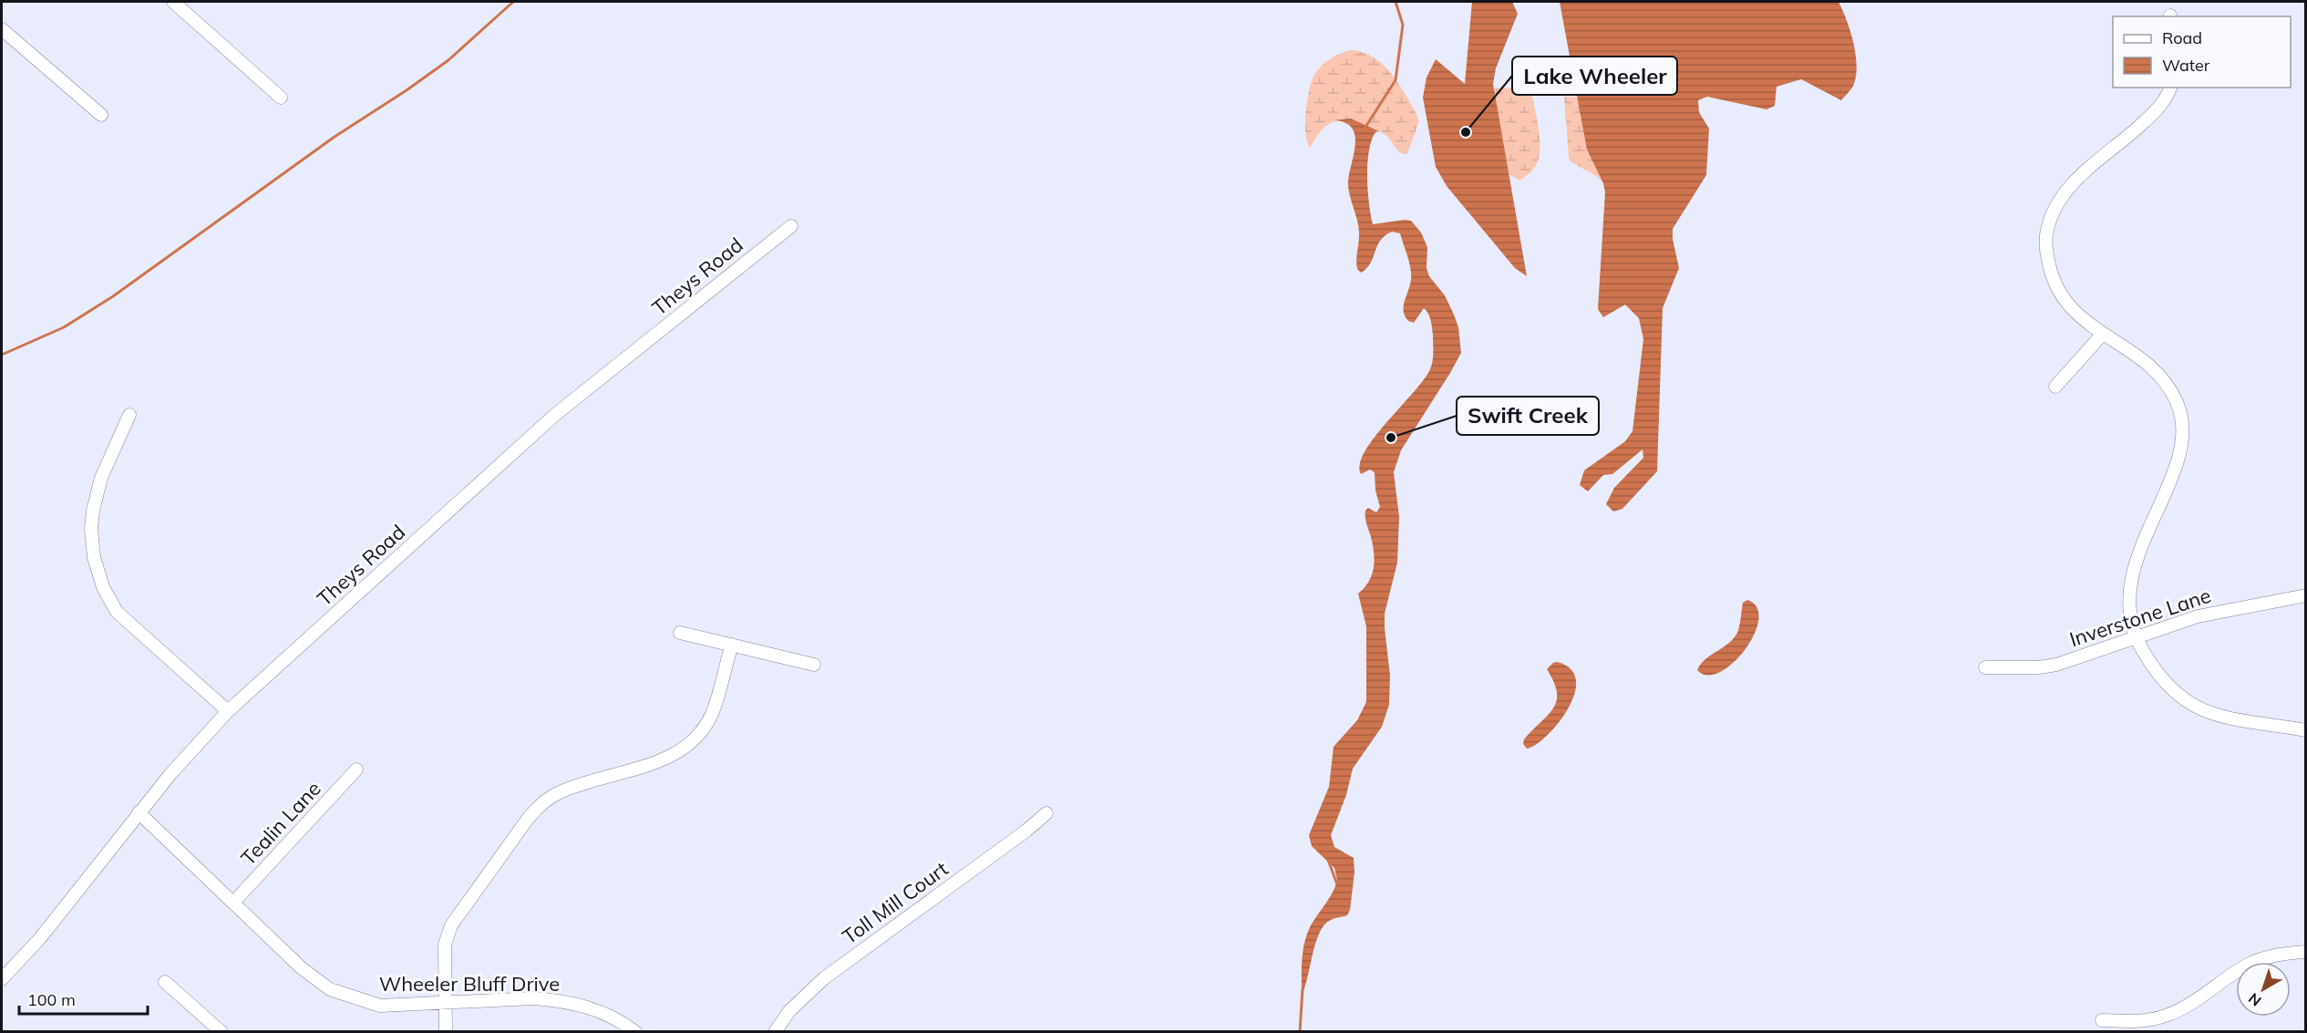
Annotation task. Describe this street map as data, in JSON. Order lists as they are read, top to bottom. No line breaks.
{"streets":{"street":["Theys Road","Inverstone Lane","Tealin Lane","Toll Mill Court","Wheeler Bluff Drive"]},"crossings":[["Theys Road","Wheeler Bluff Drive"],["Tealin Lane","Wheeler Bluff Drive"]],"places":["Lake Wheeler","Swift Creek"],"legend":["Road","Water"],"scale_bar":"100 m","north":"bottom left"}
